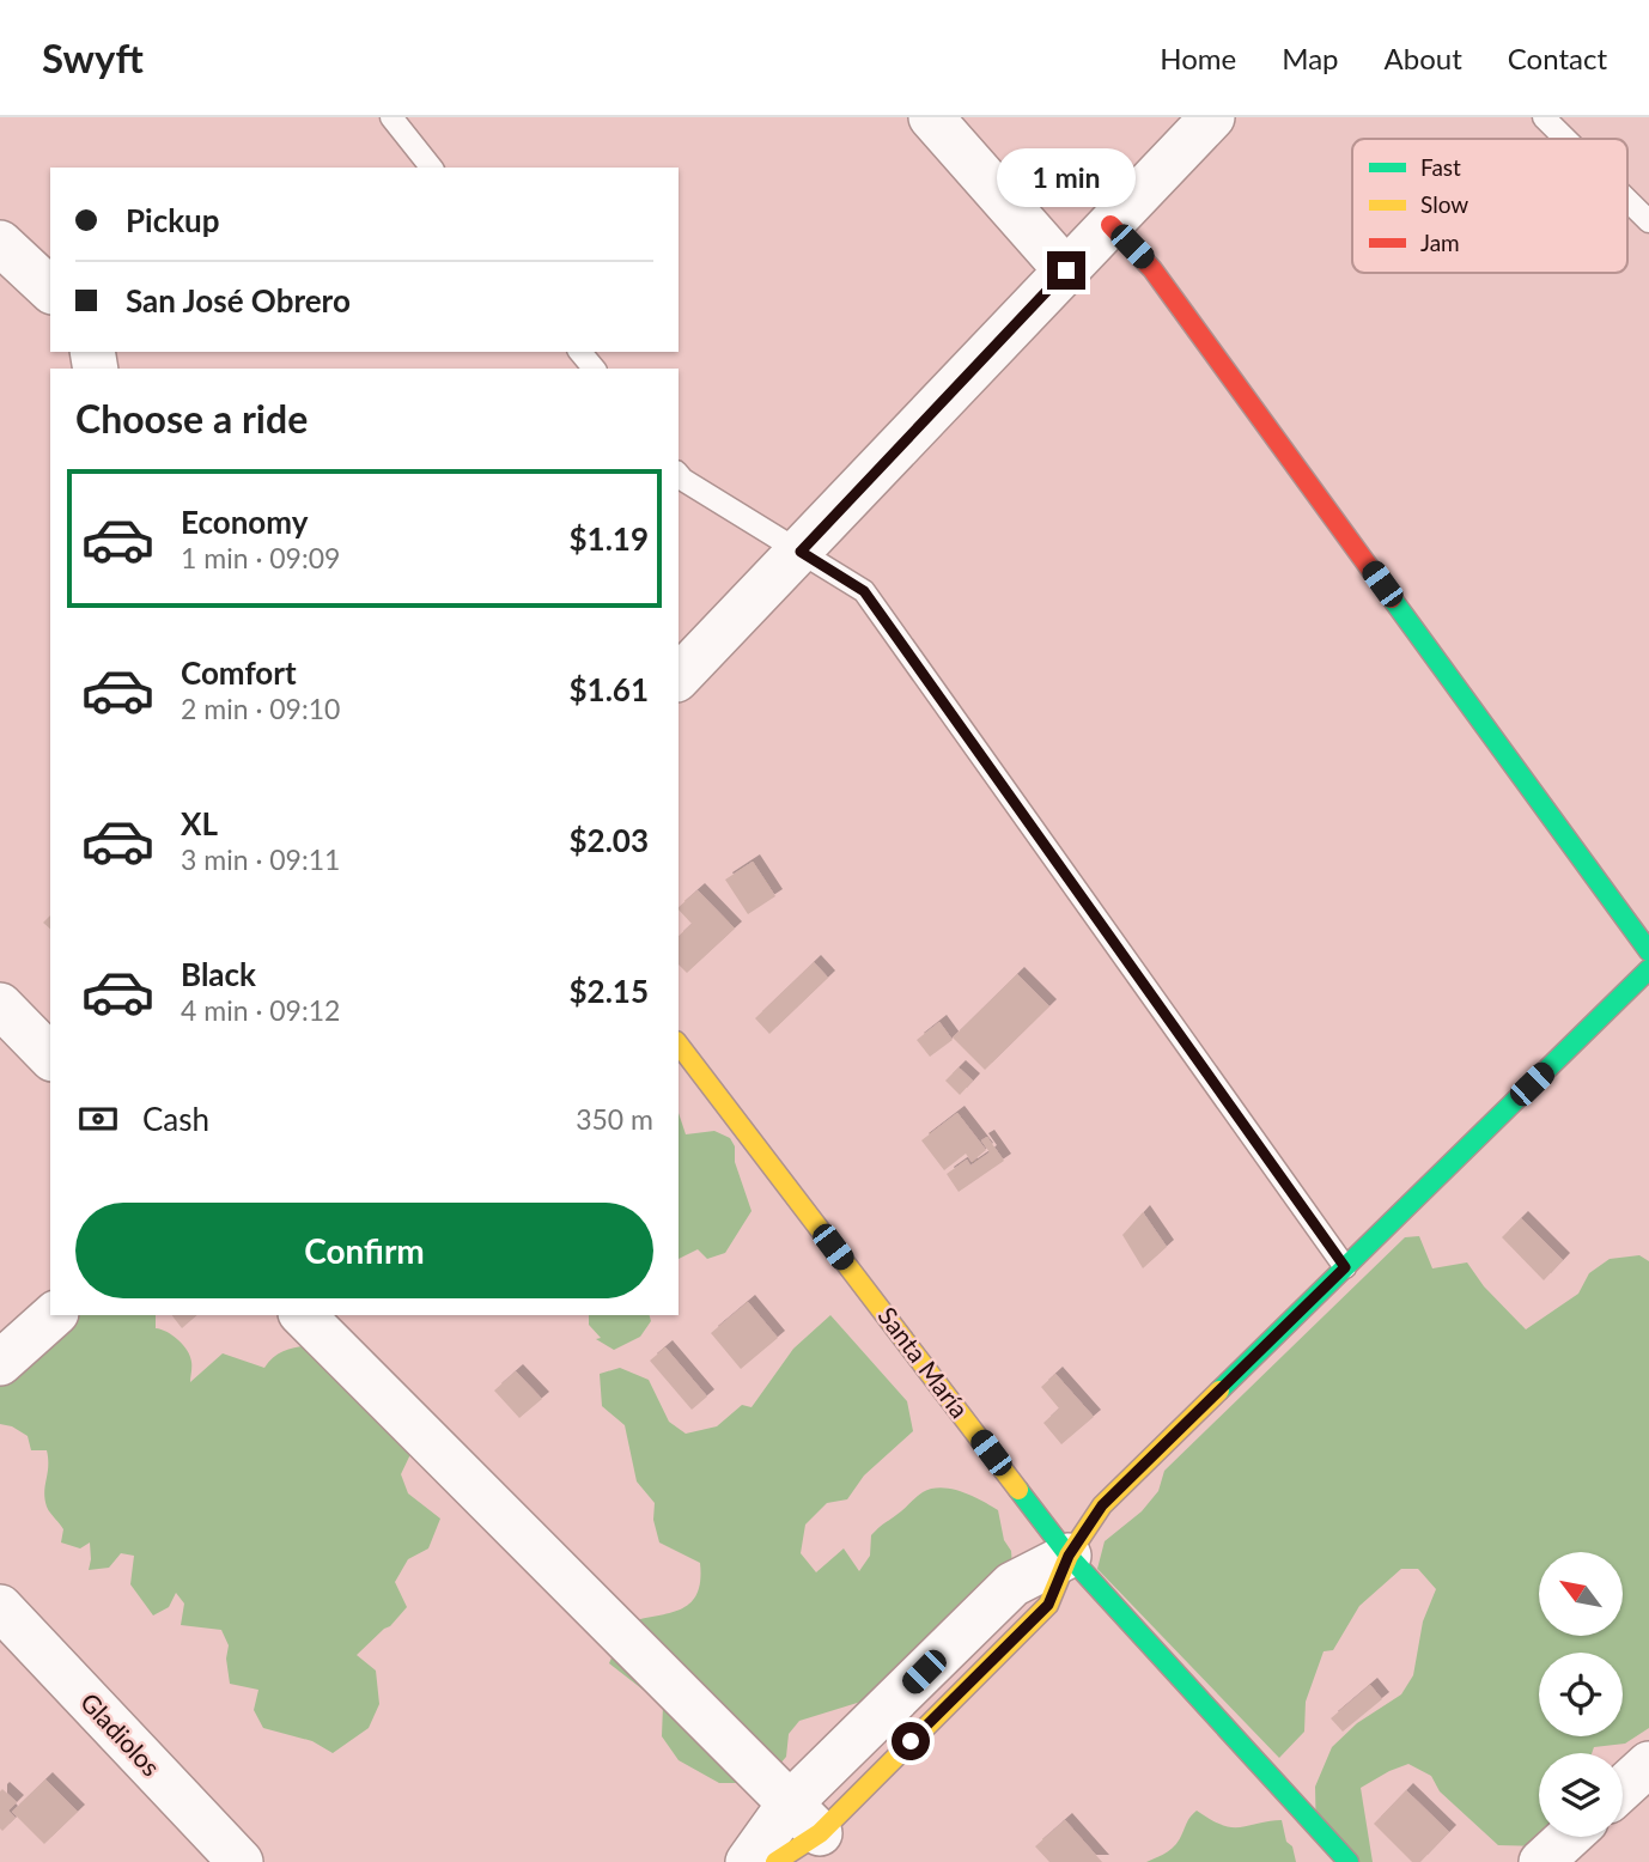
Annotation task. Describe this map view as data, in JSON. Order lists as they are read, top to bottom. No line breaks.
{"streets":{"street":["Santa María","Gladiolos"]},"legend":["Fast","Slow","Jam"],"north":"top left","page":{"header":"Swyft","nav":["Home","Map","About","Contact"],"bubble":"1 min","banner":["Pickup","San José Obrero"],"heading":"Choose a ride","list":[{"name":"Economy","note":"1 min · 09:09","value":"$1.19"},{"name":"Comfort","note":"2 min · 09:10","value":"$1.61"},{"name":"XL","note":"3 min · 09:11","value":"$2.03"},{"name":"Black","note":"4 min · 09:12","value":"$2.15"}],"pay":["Cash","350 m"],"buttons":"Confirm"}}
